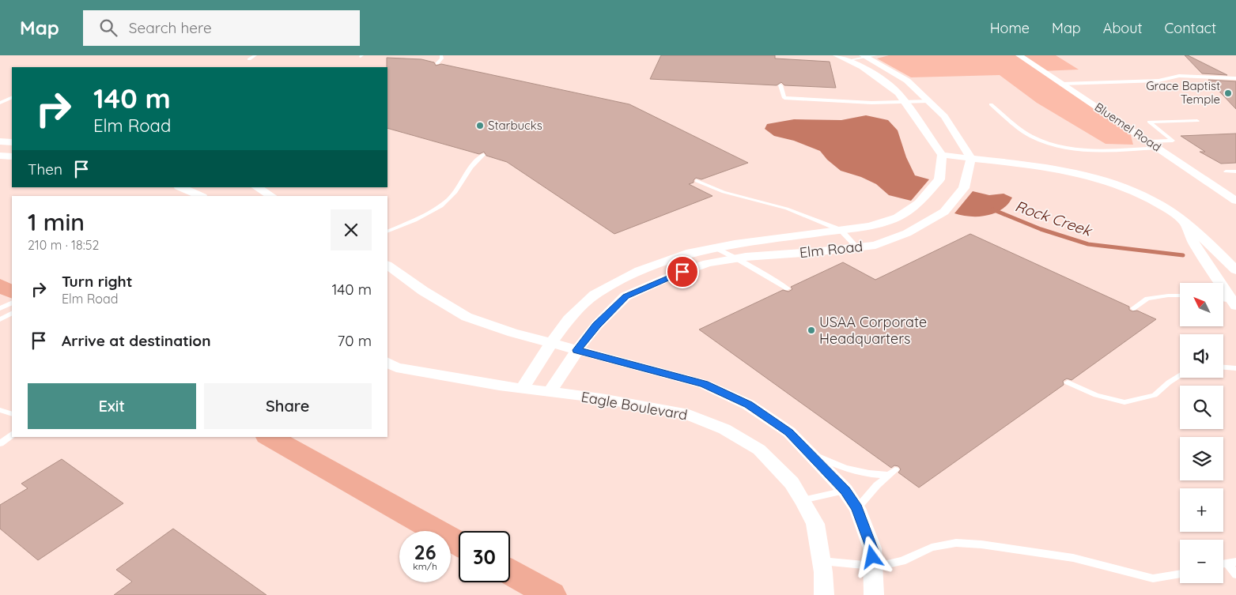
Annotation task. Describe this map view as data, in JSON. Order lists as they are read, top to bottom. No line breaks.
{"streets":{"street":["Bluemel Road","Elm Road","Eagle Boulevard"]},"crossings":[["Elm Road","Eagle Boulevard"]],"water":["Rock Creek"],"places":["Grace Baptist Temple","Starbucks","USAA Corporate Headquarters"],"north":"top left","page":{"header":"Map","search":"Search here","nav":["Home","Map","About","Contact"],"turn":["140 m","Elm Road"],"then":"Then","heading":["1 min","210 m · 18:52"],"list":[{"name":"Turn right","note":"Elm Road","value":"140 m"},{"name":"Arrive at destination","value":"70 m"}],"map_buttons":["+","−"],"buttons":["Exit","Share"],"speed":"26 km/h","limit":"30"}}
